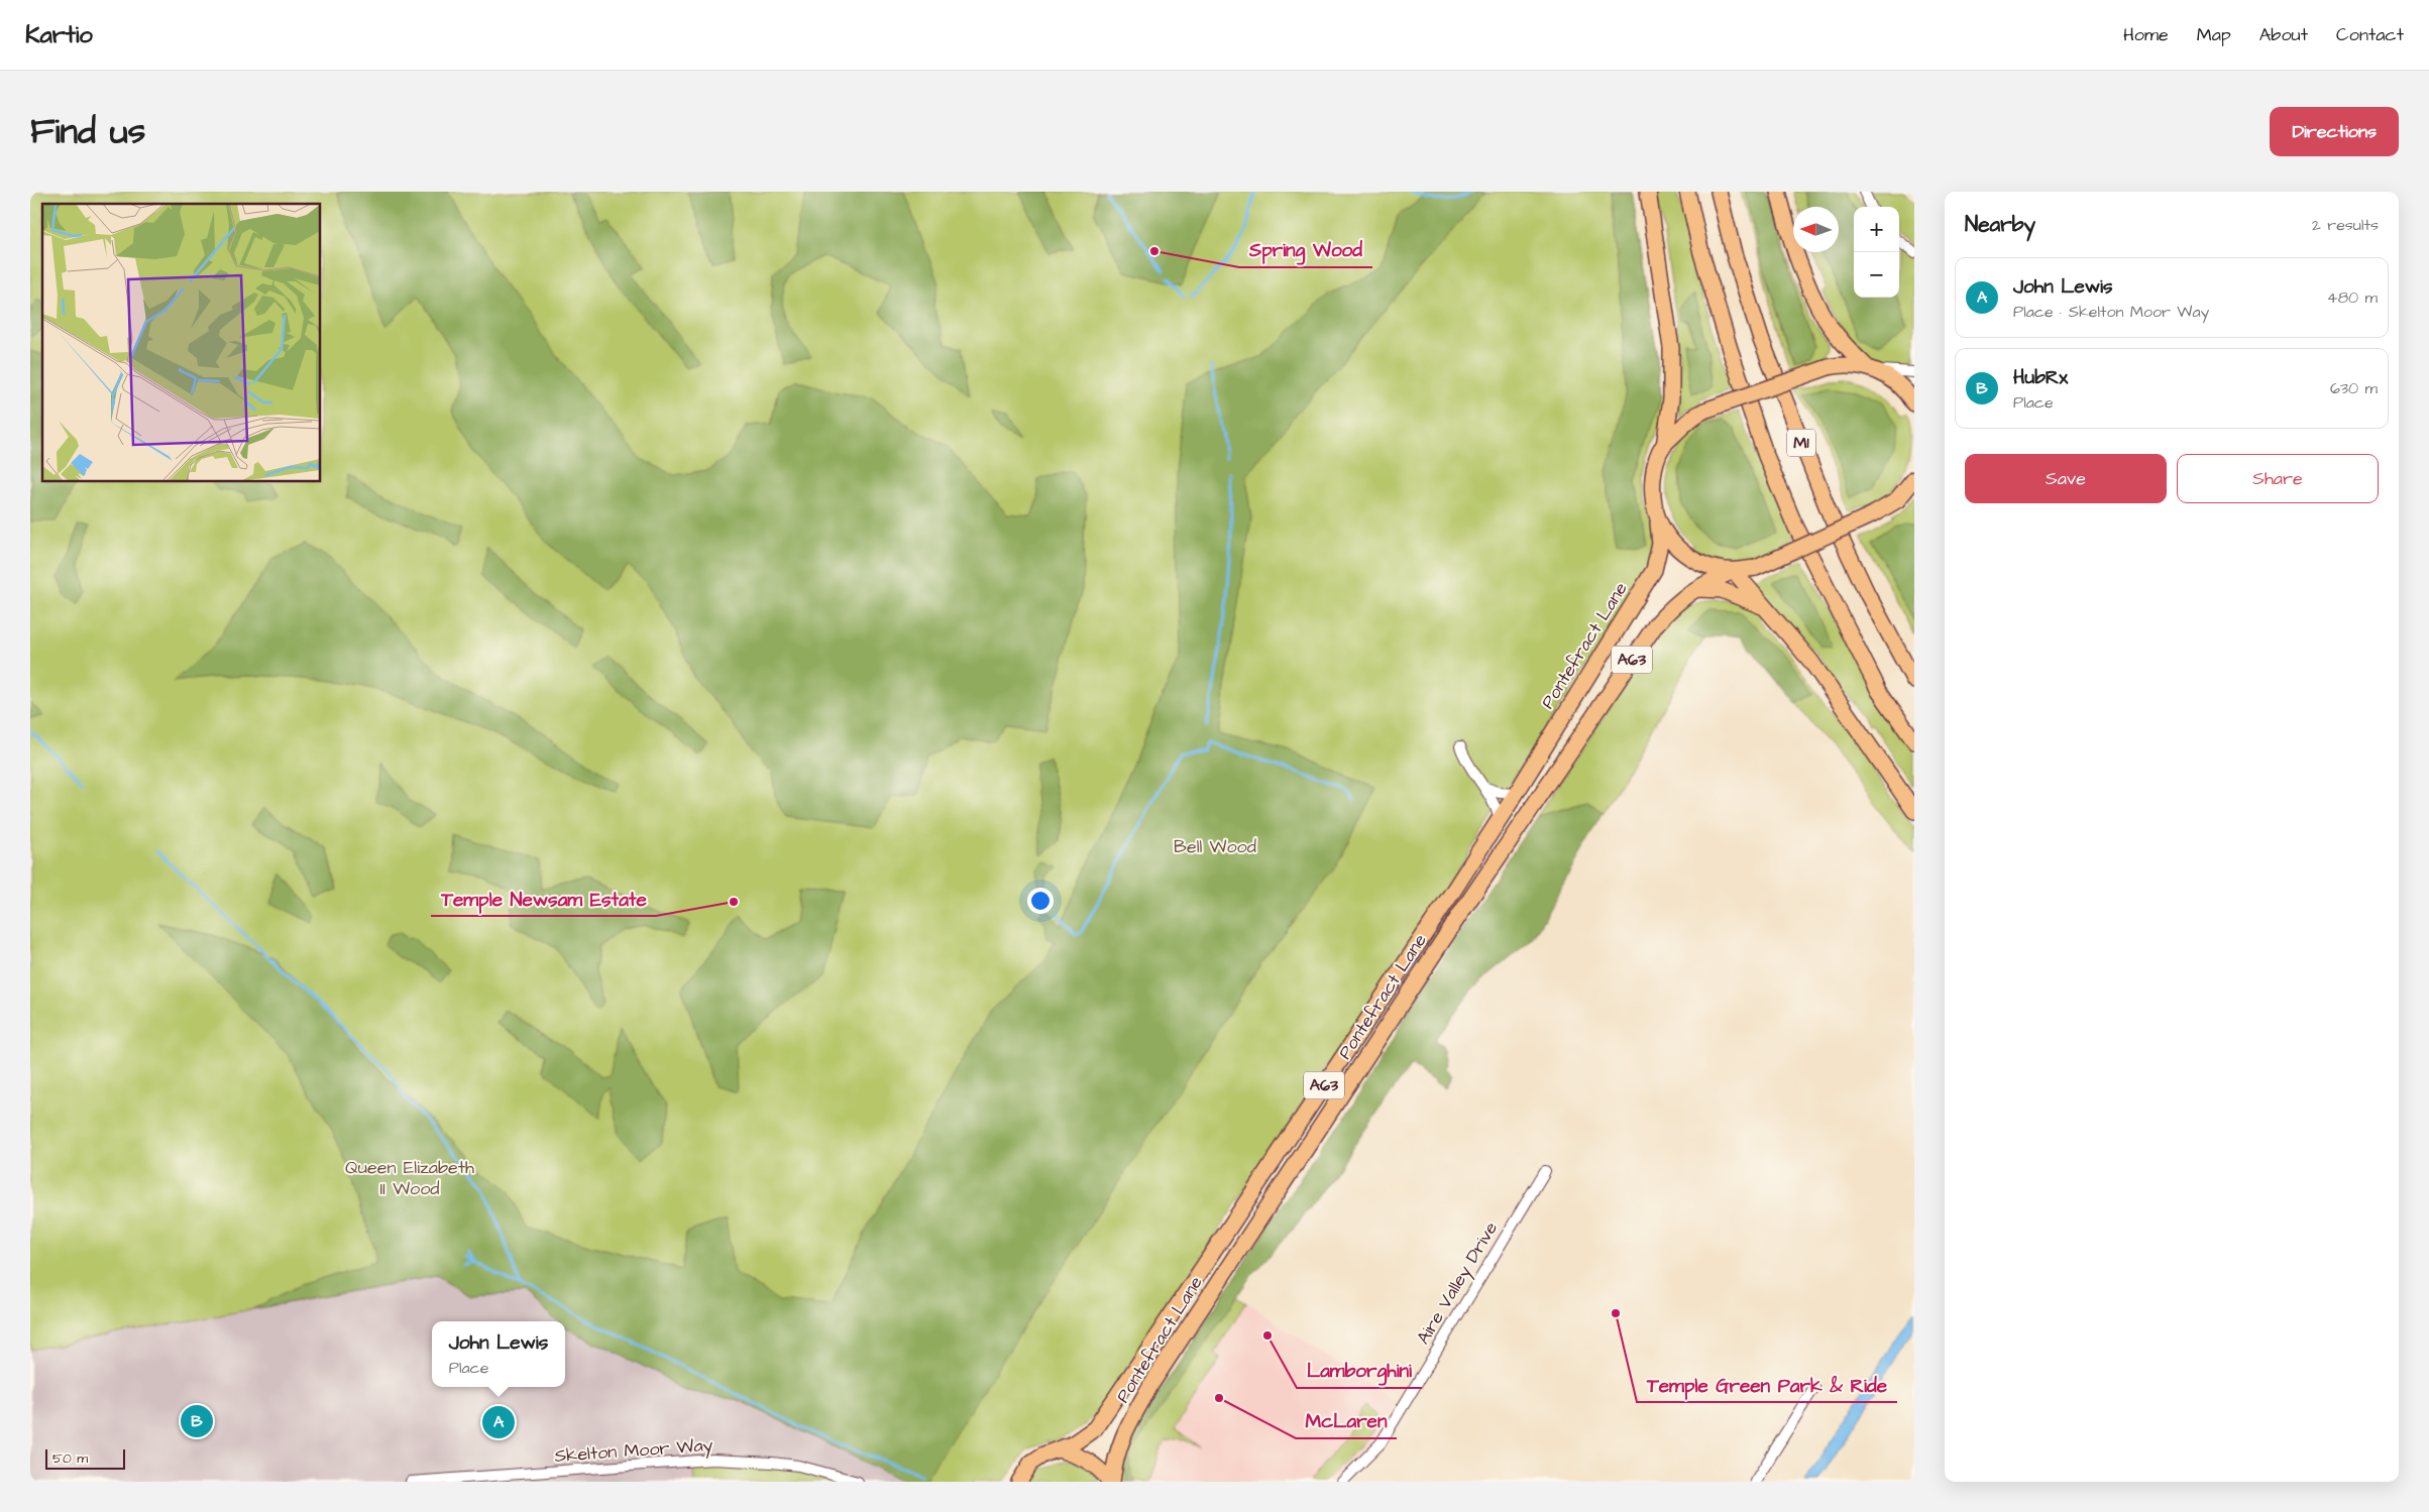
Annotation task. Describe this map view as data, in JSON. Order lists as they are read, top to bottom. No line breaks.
{"streets":{"highway":["M1","Pontefract Lane","A63"],"street":["Aire Valley Drive","Skelton Moor Way"]},"crossings":[["Pontefract Lane","A63"]],"parks":["Bell Wood","Queen Elizabeth II Wood"],"places":["Spring Wood","Temple Newsam Estate","Temple Green Park & Ride","Lamborghini","McLaren"],"scale_bar":"50 m","north":"left","page":{"header":"Kartio","nav":["Home","Map","About","Contact"],"title":"Find us","buttons":["Directions",["Save","Share"]],"heading":["Nearby","2 results"],"map_buttons":["+","−"],"list":[{"mark":"A","name":"John Lewis","note":"Place · Skelton Moor Way","value":"480 m"},{"mark":"B","name":"HubRx","note":"Place","value":"630 m"}],"popup":["John Lewis","Place"],"pins":["B","A"],"scale":"50 m"}}
